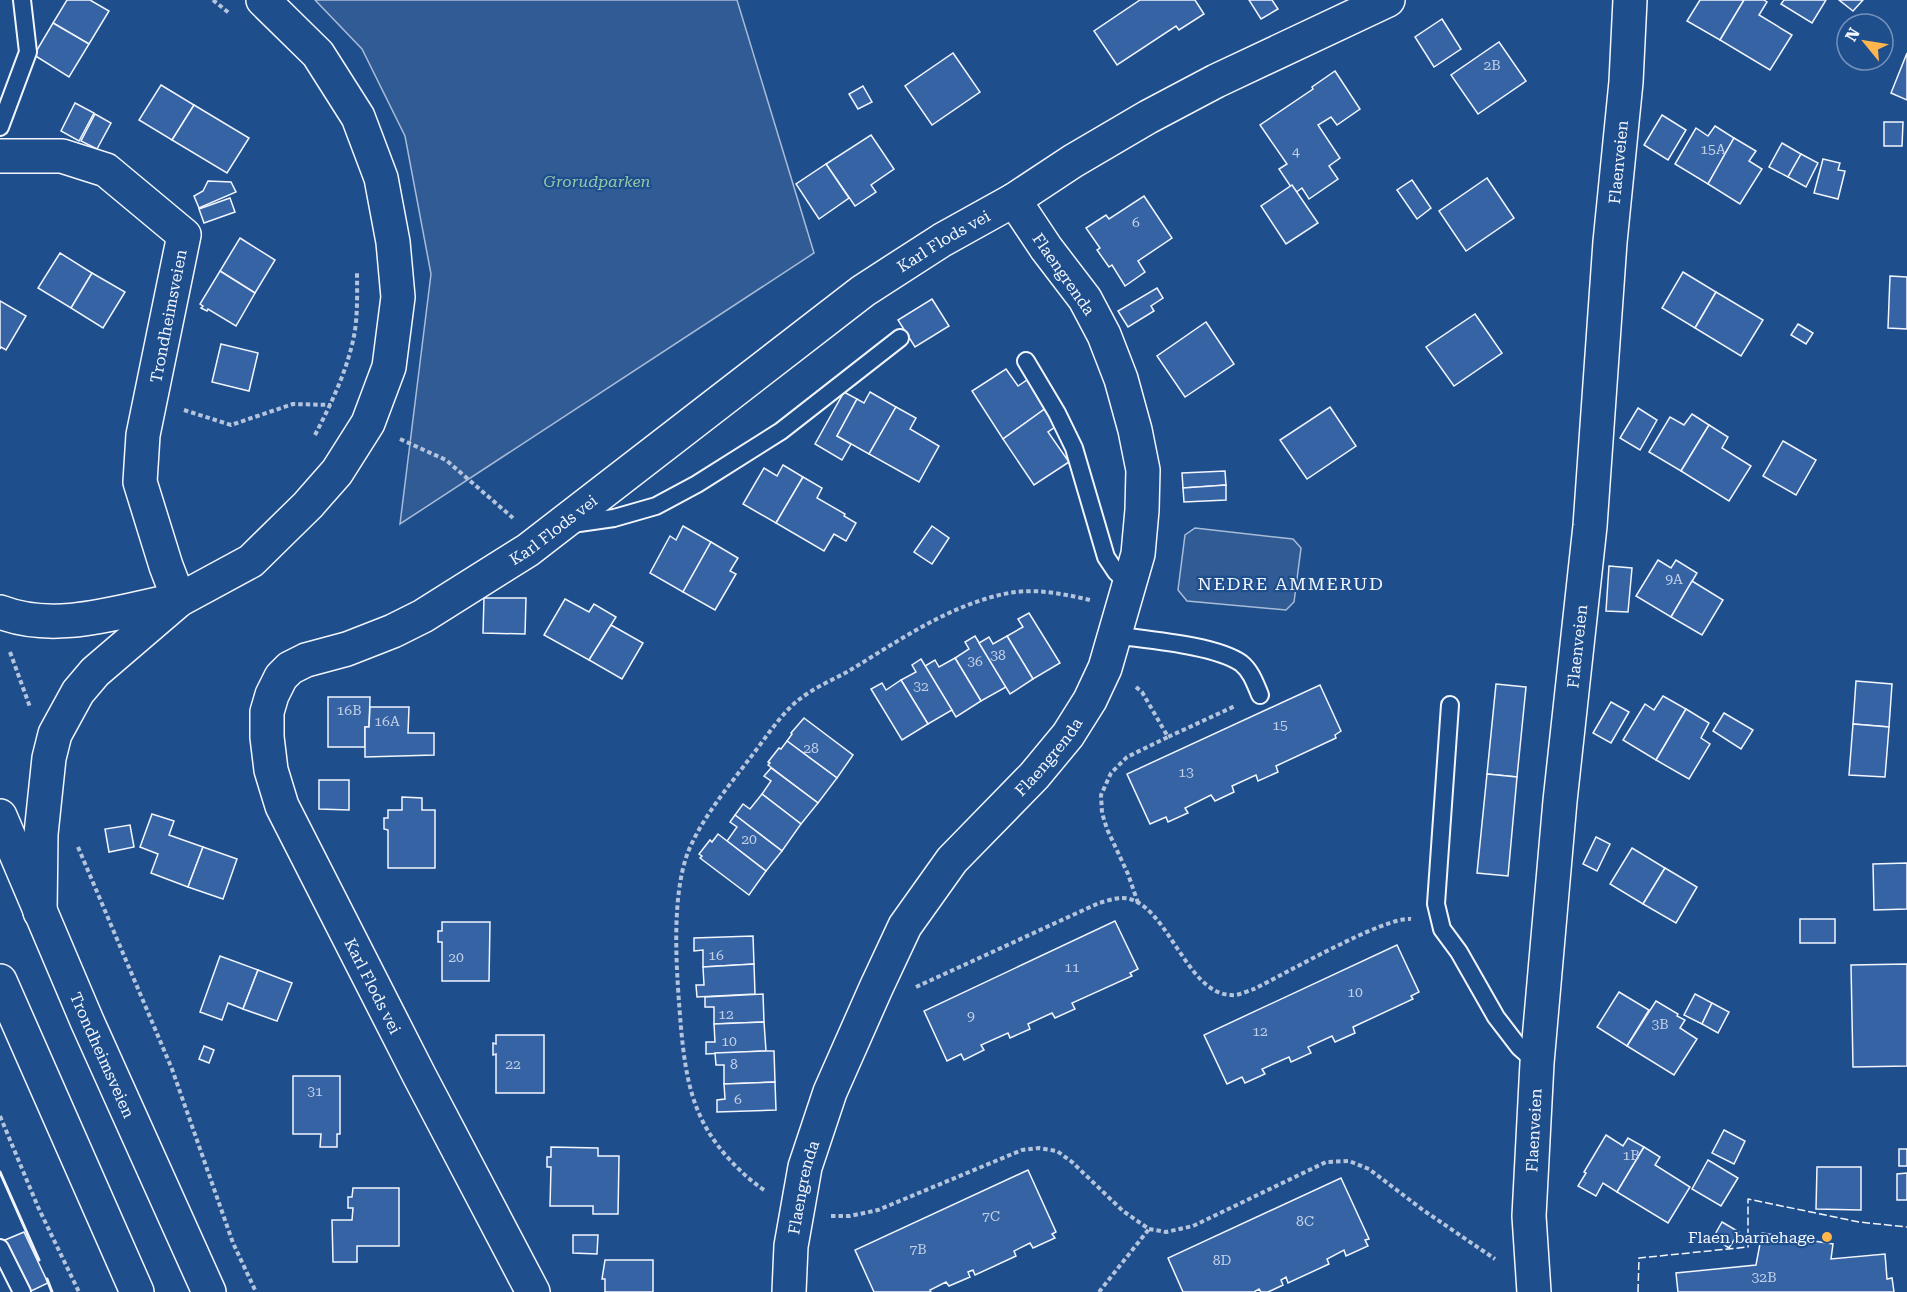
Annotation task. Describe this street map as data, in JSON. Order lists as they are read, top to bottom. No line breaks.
{"streets":{"main road":["Flaenveien","Karl Flods vei","Flaengrenda","Trondheimsveien"]},"crossings":[["Karl Flods vei","Flaengrenda"]],"districts":["NEDRE AMMERUD"],"parks":["Grorudparken"],"places":["Flaen barnehage"],"house_numbers":["2B","15A","4","6","9A","38","36","32","16B","16A","15","28","13","20","16","20","11","10","12","9","3B","12","10","22","8","31","6","1B","7C","8C","7B","8D","32B"],"north":"top left"}
